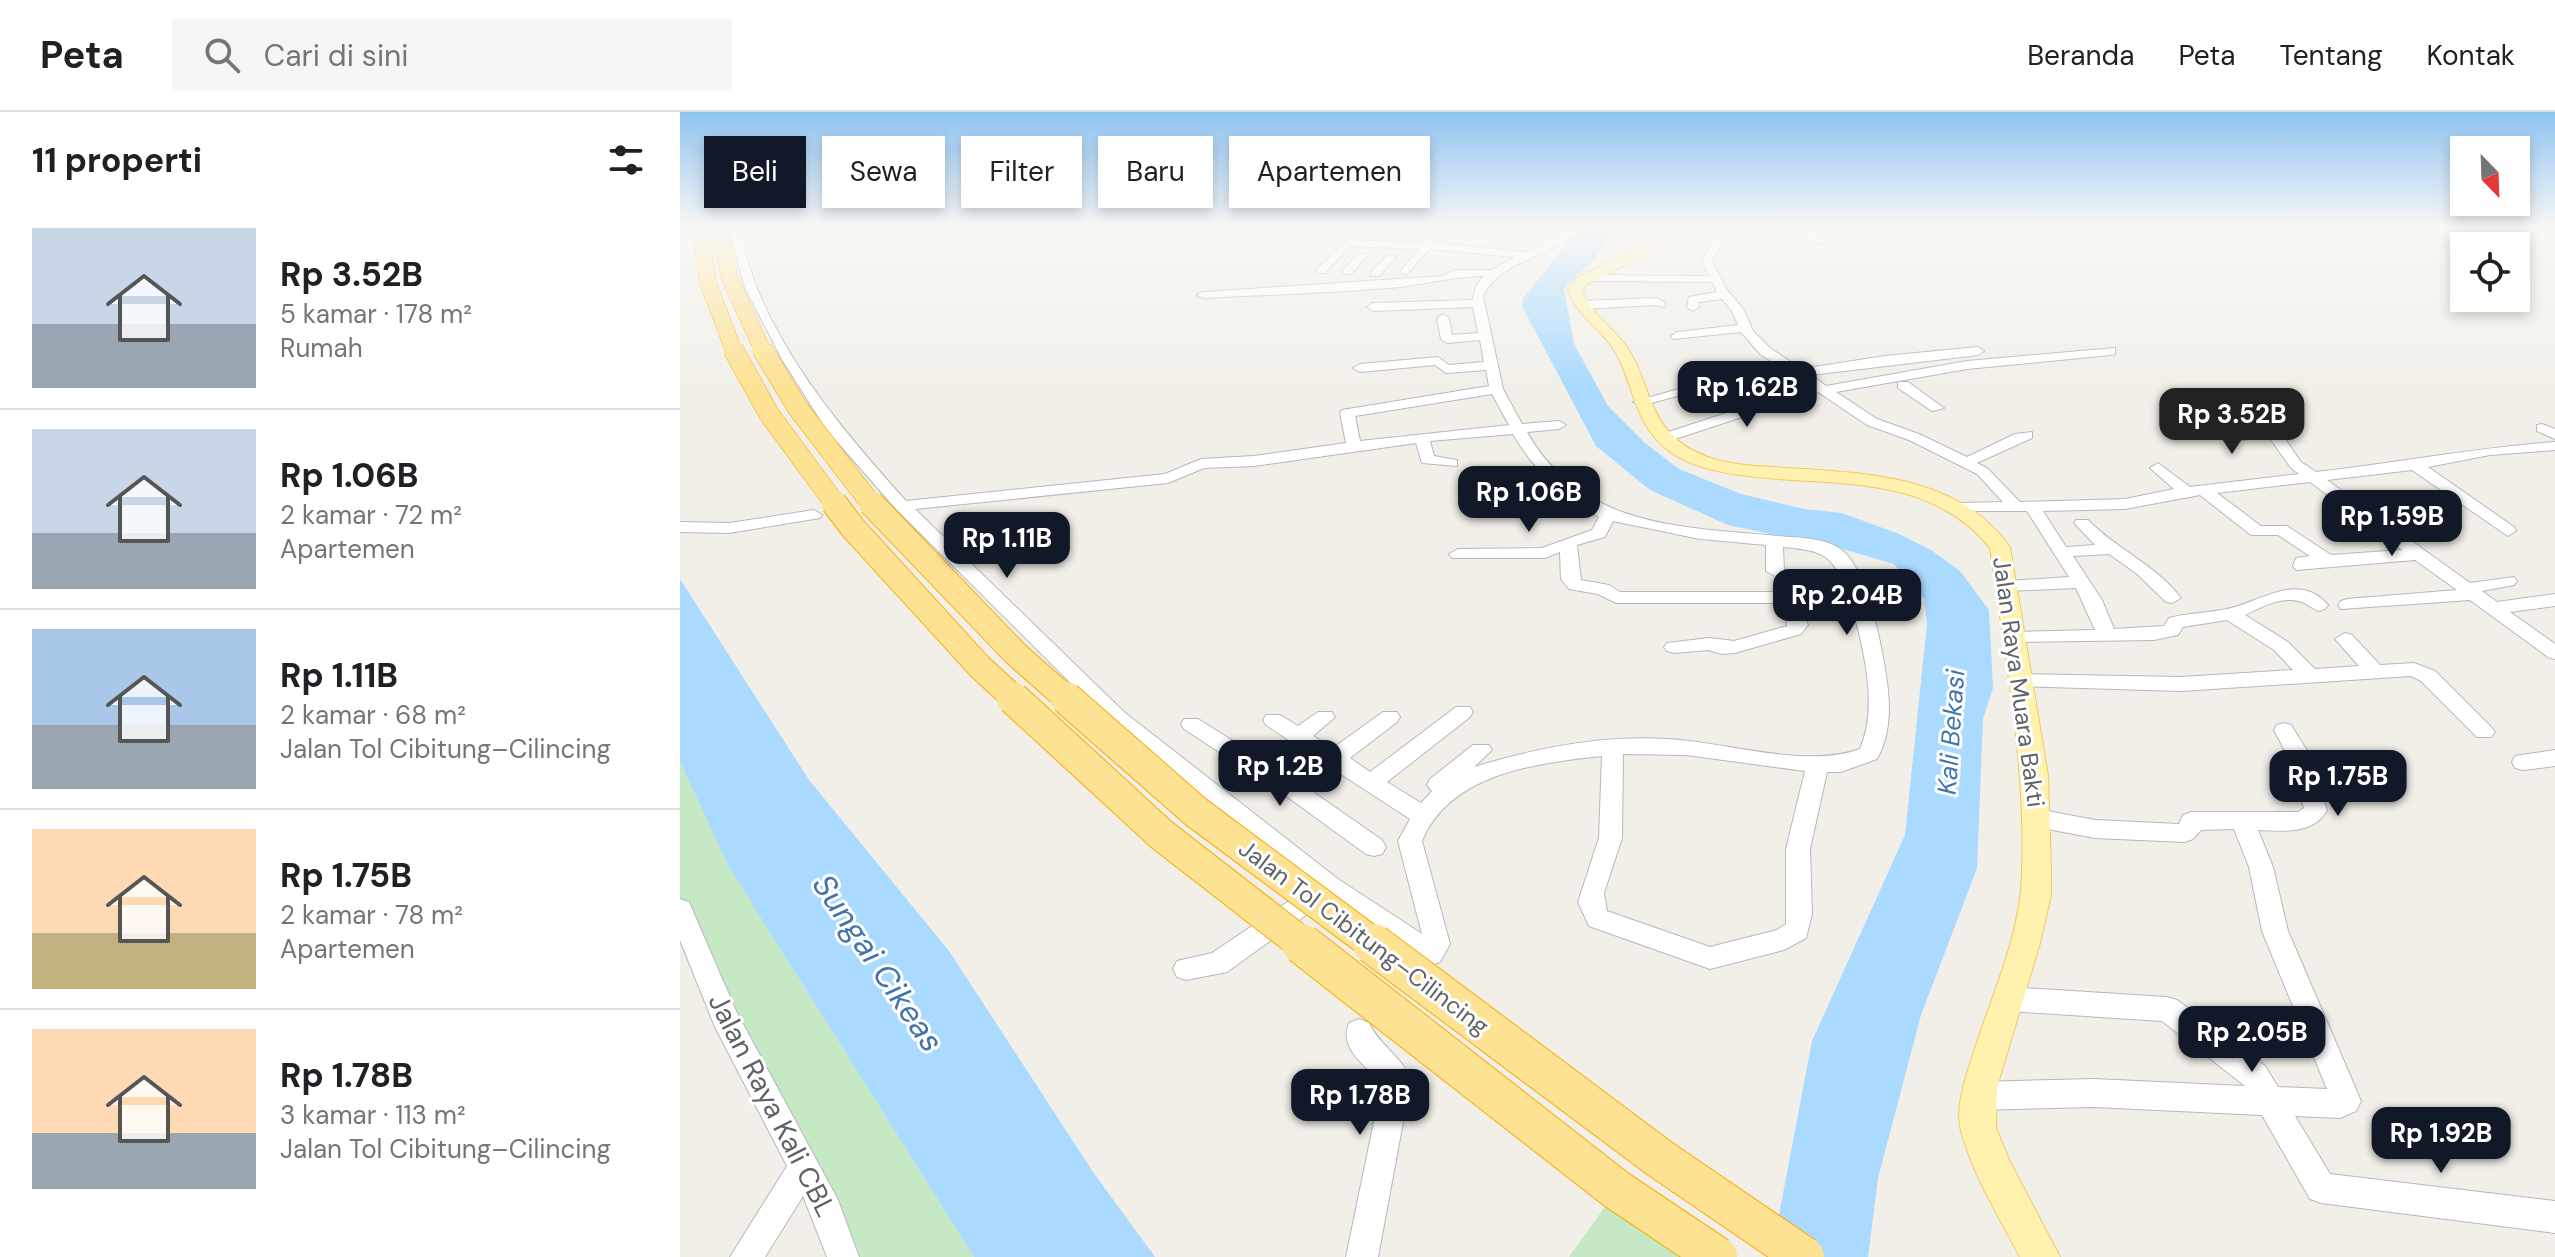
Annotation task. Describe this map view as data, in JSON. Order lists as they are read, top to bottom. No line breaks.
{"streets":{"highway":["Jalan Tol Cibitung–Cilincing"],"main road":["Jalan Raya Muara Bakti"],"street":["Jalan Raya Kali CBL"]},"water":["Kali Bekasi","Sungai Cikeas"],"north":"bottom right","page":{"header":"Peta","search":"Cari di sini","nav":["Beranda","Peta","Tentang","Kontak"],"heading":"11 properti","chip":["Beli","Sewa","Filter","Baru","Apartemen"],"list":[{"name":"Rp 3.52B","note":"5 kamar · 178 m² · Rumah"},{"name":"Rp 1.06B","note":"2 kamar · 72 m² · Apartemen"},{"name":"Rp 1.11B","note":"2 kamar · 68 m² · Jalan Tol Cibitung–Cilincing"},{"name":"Rp 1.75B","note":"2 kamar · 78 m² · Apartemen"},{"name":"Rp 1.78B","note":"3 kamar · 113 m² · Jalan Tol Cibitung–Cilincing"}],"price":["Rp 1.62B","Rp 3.52B","Rp 1.06B","Rp 1.59B","Rp 1.11B","Rp 2.04B","Rp 1.2B","Rp 1.75B","Rp 2.05B","Rp 1.78B","Rp 1.92B"]}}
